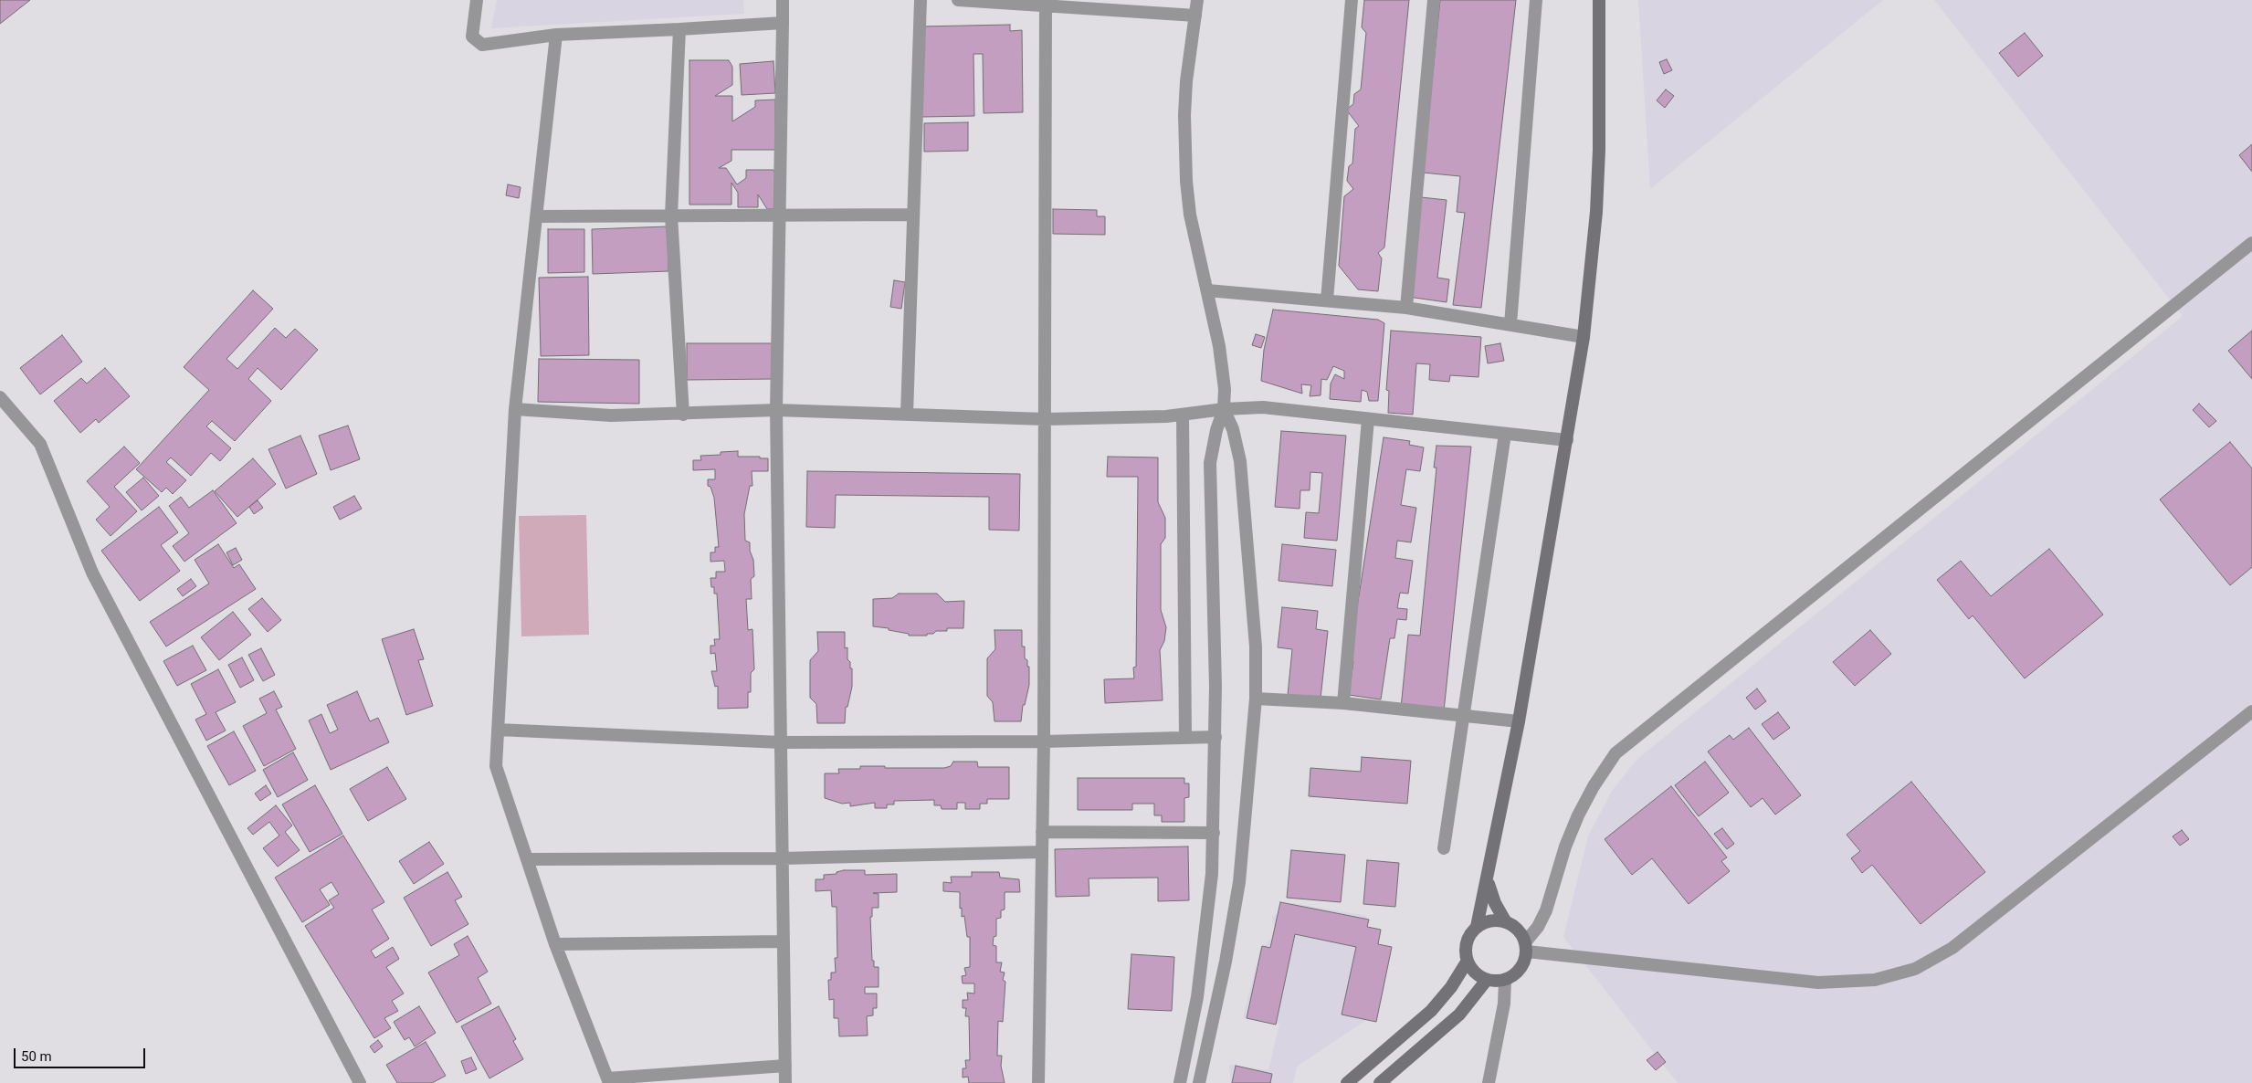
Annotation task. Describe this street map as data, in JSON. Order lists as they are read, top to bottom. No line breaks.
{"scale_bar":"50 m"}
